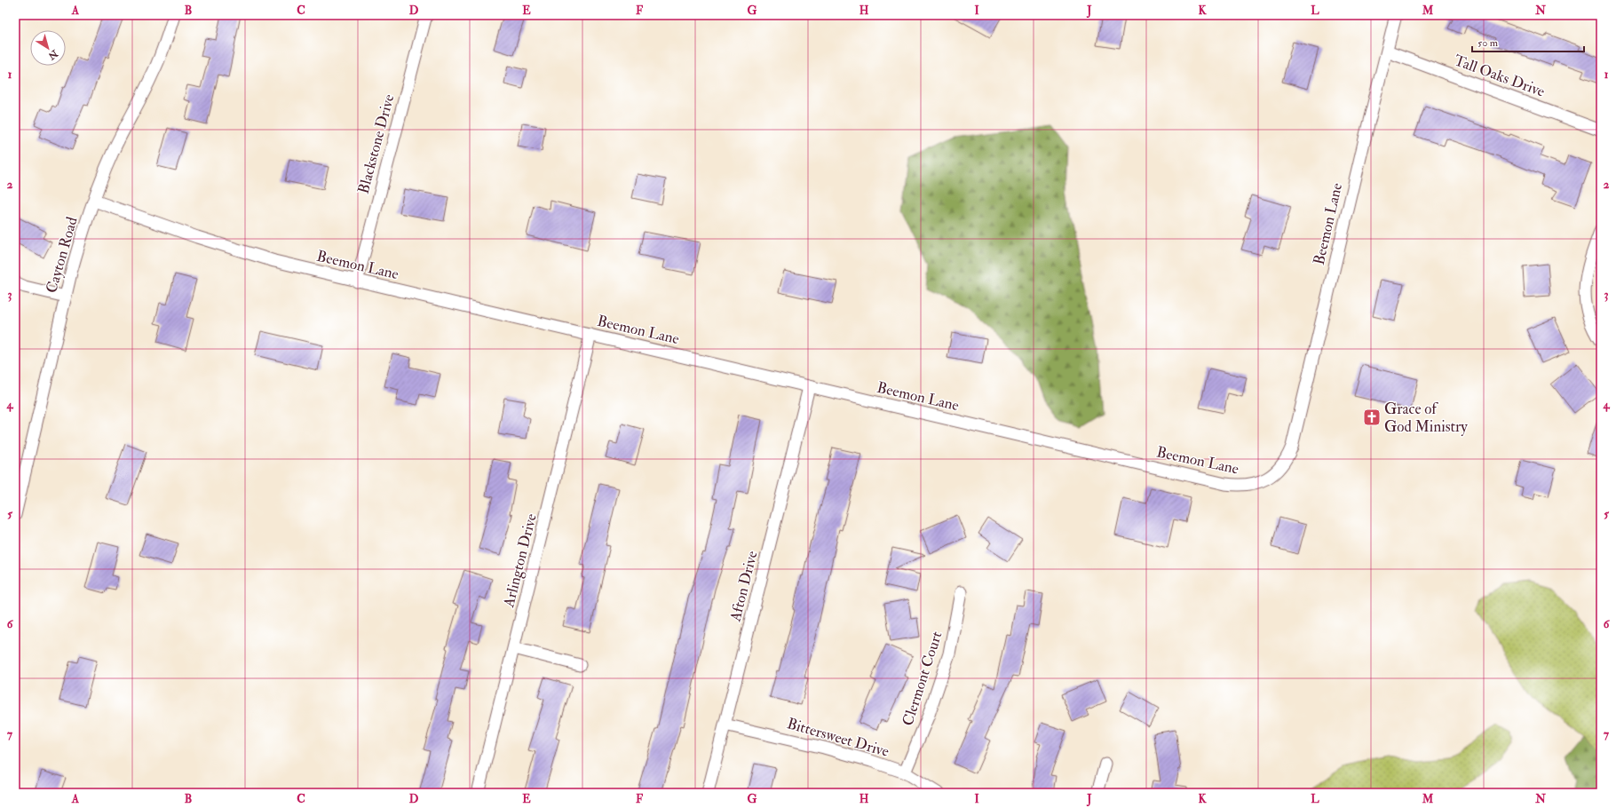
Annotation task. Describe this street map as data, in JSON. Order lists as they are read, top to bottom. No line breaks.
{"streets":{"street":["Tall Oaks Drive","Blackstone Drive","Beemon Lane","Cayton Road","Arlington Drive","Afton Drive","Clermont Court","Bittersweet Drive"]},"crossings":[["Tall Oaks Drive","Beemon Lane"],["Blackstone Drive","Beemon Lane"],["Beemon Lane","Cayton Road"],["Beemon Lane","Arlington Drive"],["Beemon Lane","Afton Drive"],["Afton Drive","Bittersweet Drive"],["Clermont Court","Bittersweet Drive"]],"places":{"church":["Grace of God Ministry"]},"scale_bar":"50 m","north":"bottom right","grid":{"columns":["A","B","C","D","E","F","G","H","I","J","K","L","M","N"],"rows":["1","2","3","4","5","6","7"]}}
